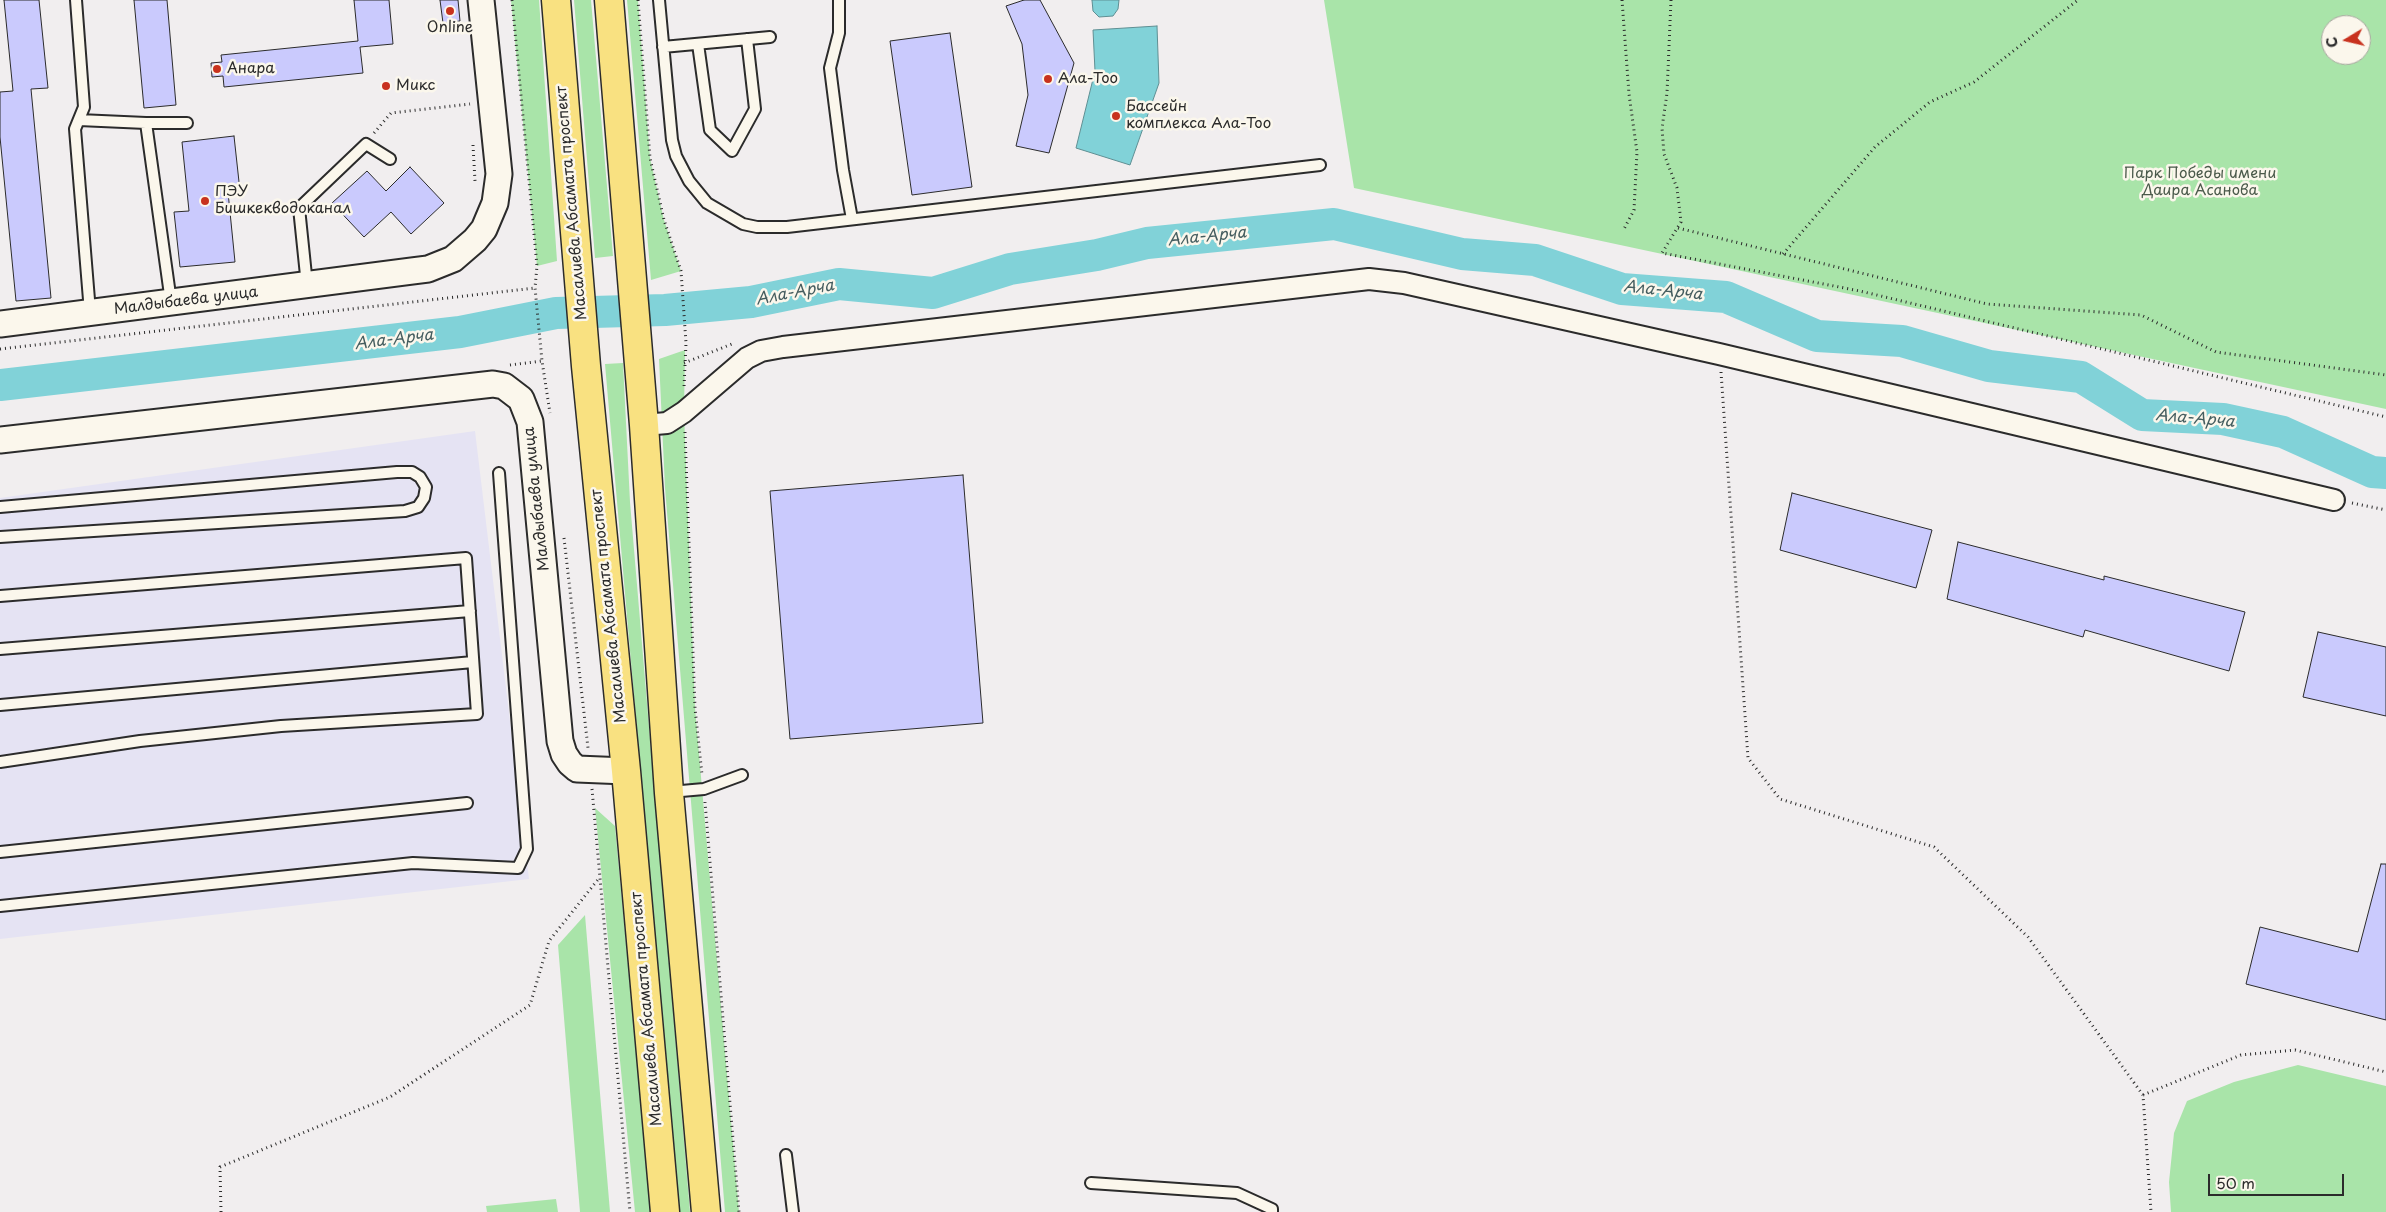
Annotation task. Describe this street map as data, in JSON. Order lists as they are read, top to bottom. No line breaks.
{"streets":{"main road":["Масалиева Абсамата проспект"],"street":["Малдыбаева улица"]},"crossings":[["Масалиева Абсамата проспект","Малдыбаева улица"]],"water":["Ала-Арча"],"parks":["Парк Победы имени Даира Асанова"],"places":["Online","Анара","Ала-Тоо","Микс","Бассейн комплекса Ала-Тоо","ПЭУ Бишкекводоканал"],"scale_bar":"50 m","north":"left"}
